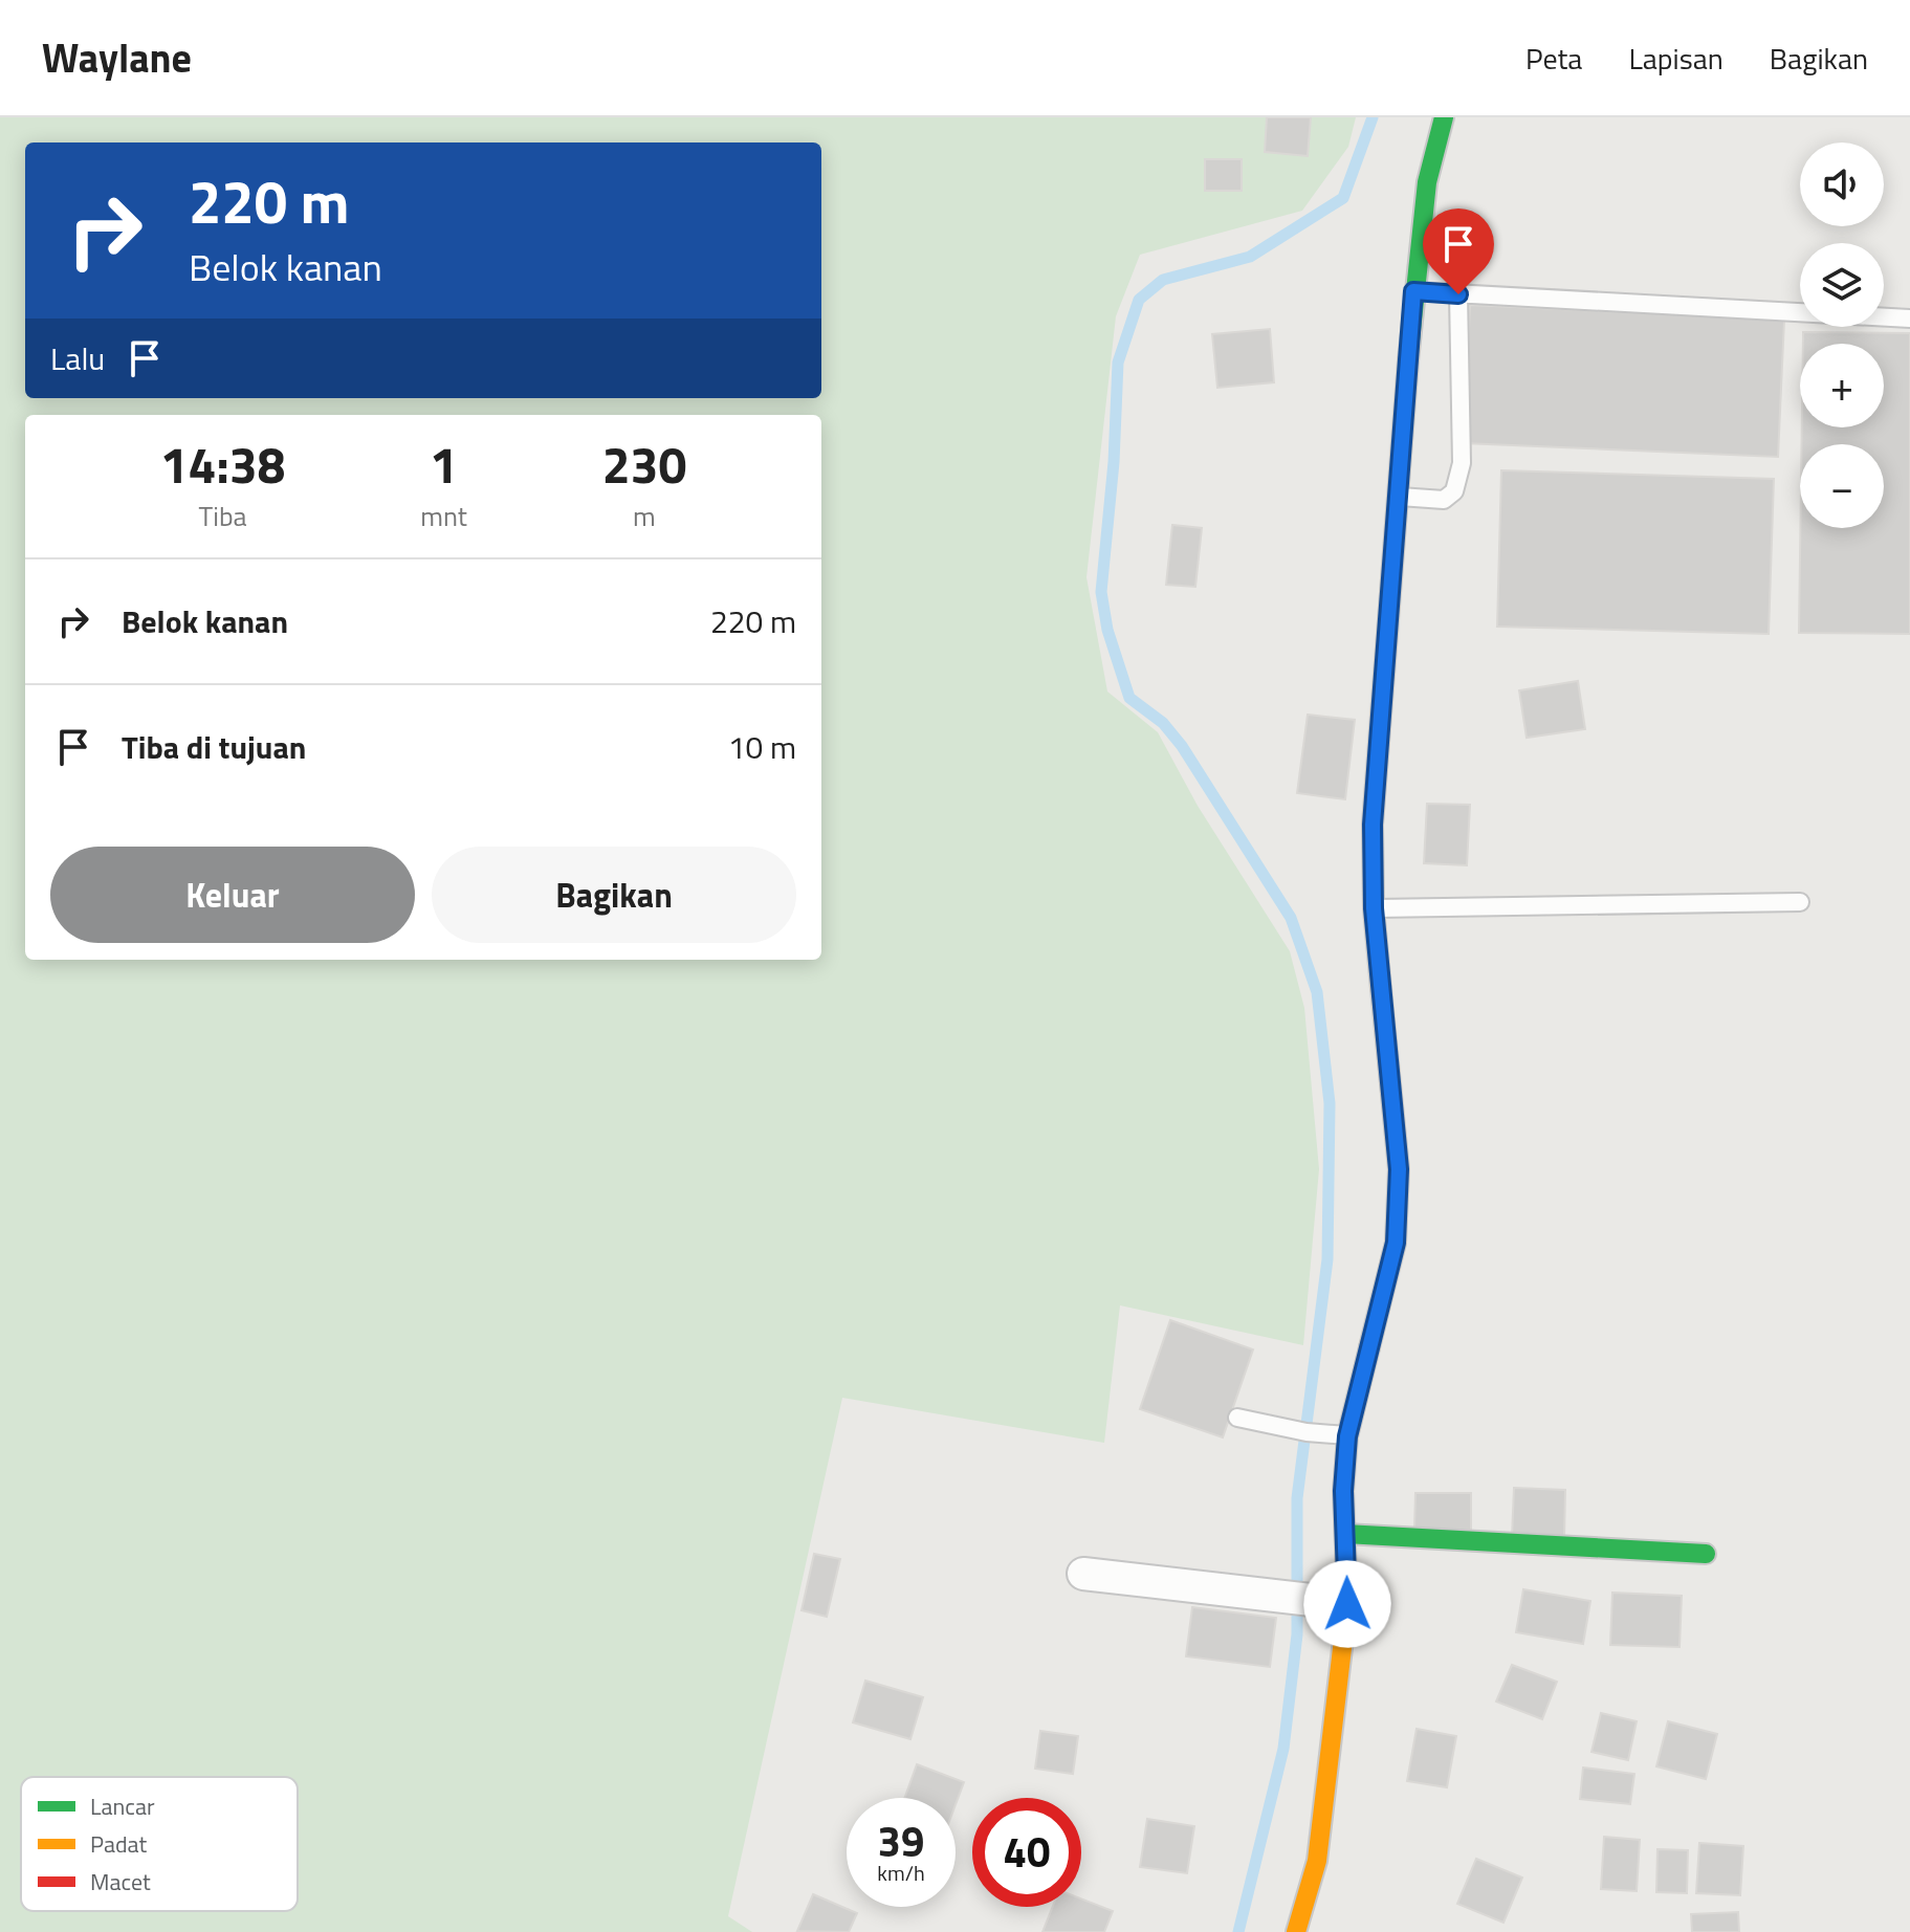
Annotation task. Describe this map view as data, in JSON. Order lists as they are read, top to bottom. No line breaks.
{"legend":["Lancar","Padat","Macet"],"page":{"header":"Waylane","nav":["Peta","Lapisan","Bagikan"],"map_buttons":["+","−"],"turn":["220 m","Belok kanan"],"then":"Lalu","eta":["14:38","Tiba","1","mnt","230","m"],"list":[{"name":"Belok kanan","value":"220 m"},{"name":"Tiba di tujuan","value":"10 m"}],"buttons":["Keluar","Bagikan"],"speed":"39 km/h","limit":"40"}}
